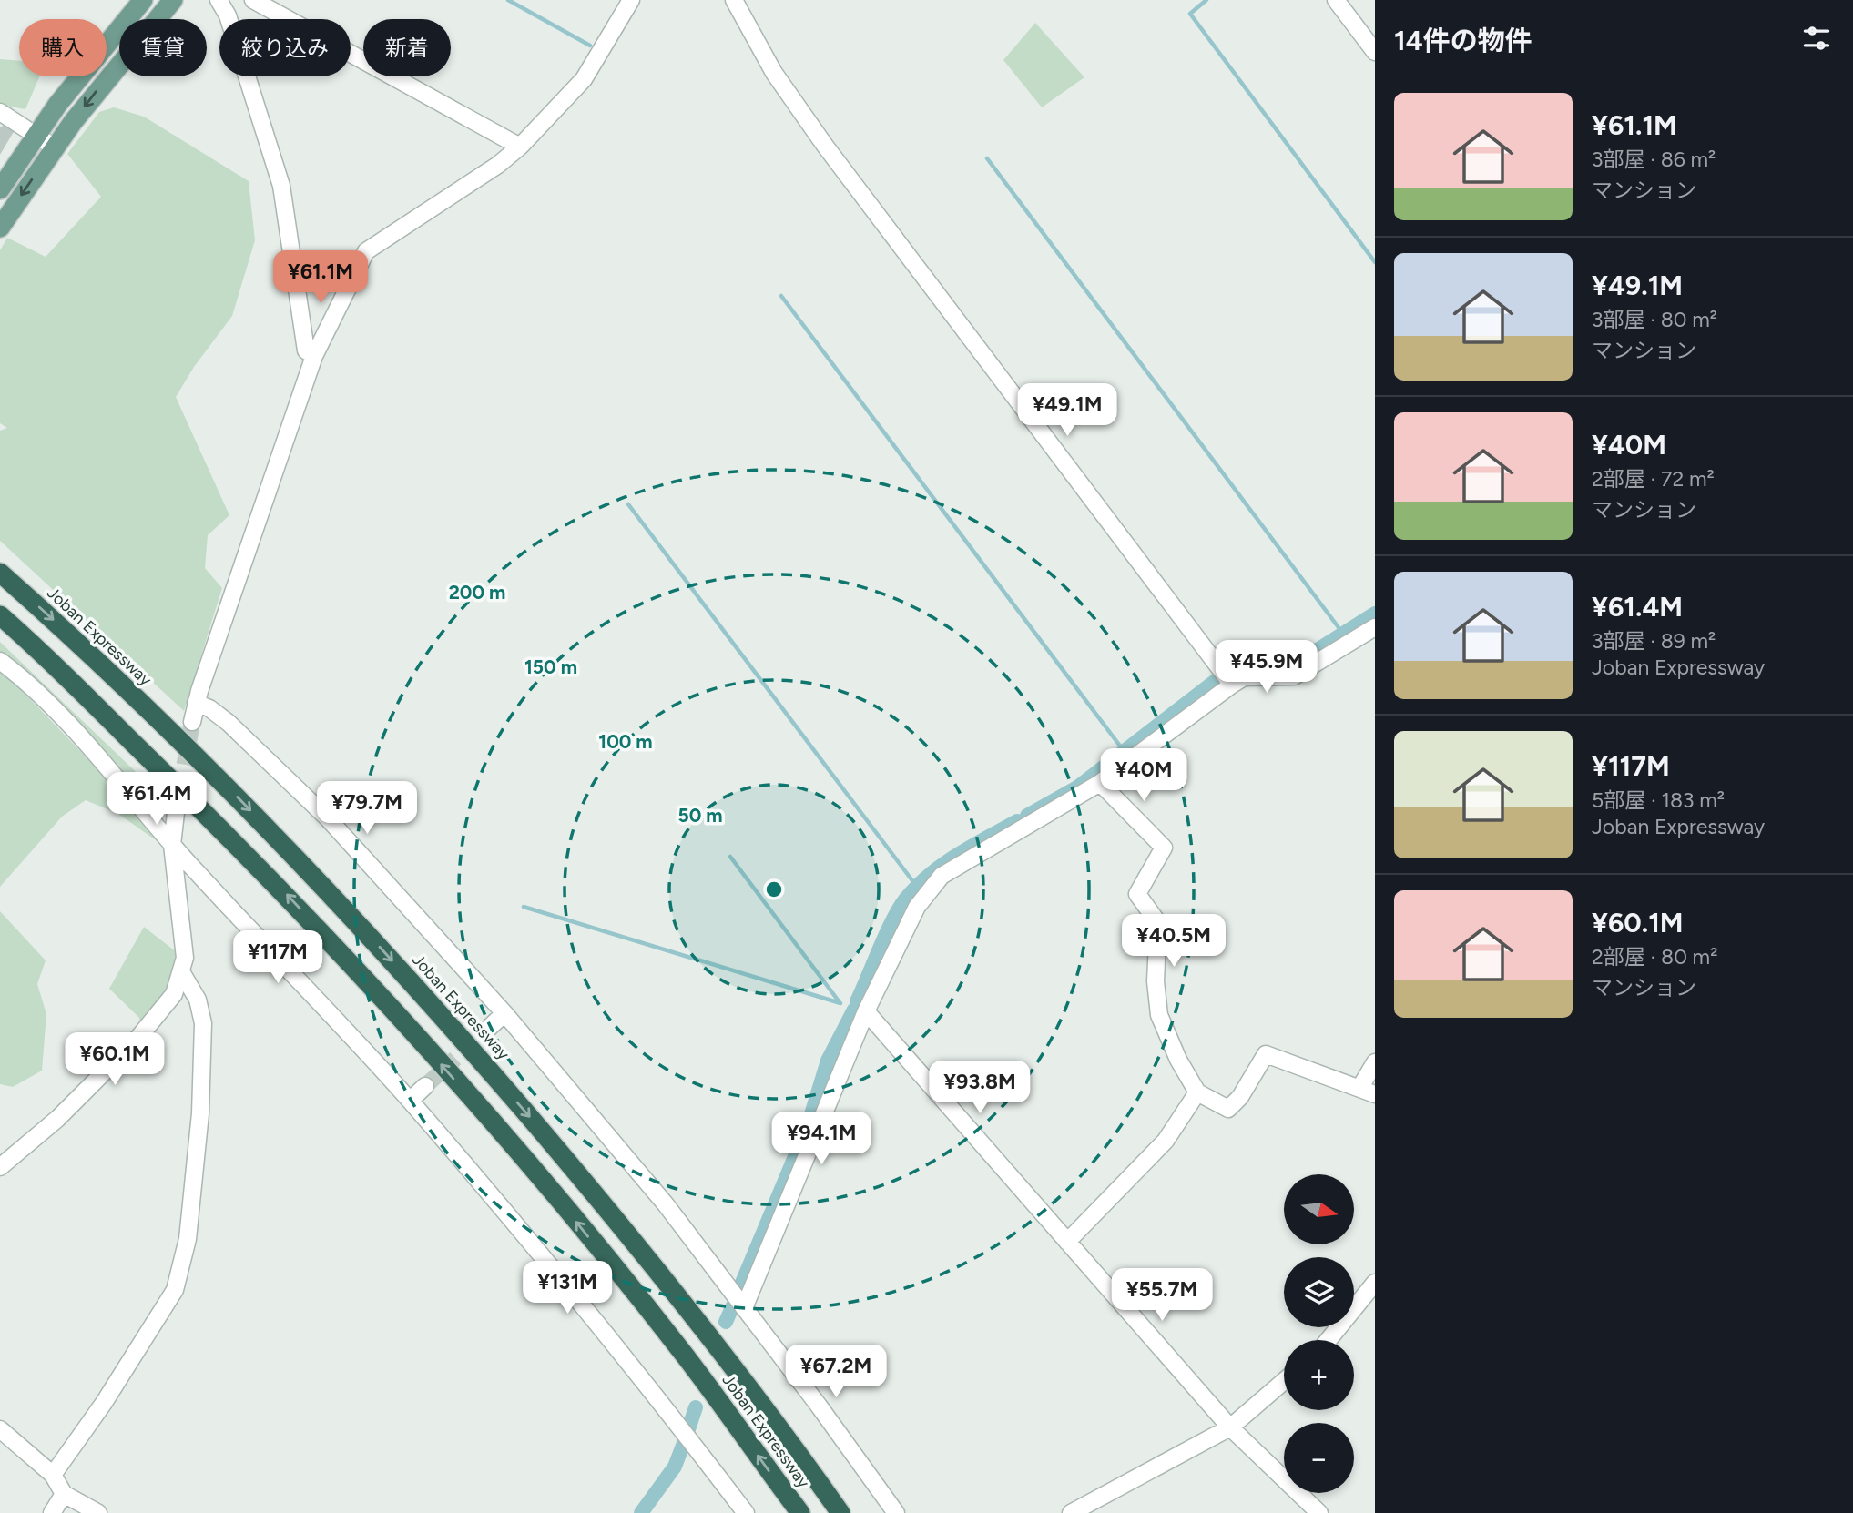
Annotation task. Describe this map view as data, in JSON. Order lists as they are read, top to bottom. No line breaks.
{"streets":{"highway":["Joban Expressway"]},"north":"right","page":{"heading":"14件の物件","chip":["購入","賃貸","絞り込み","新着"],"list":[{"name":"¥61.1M","note":"3部屋 · 86 m² · マンション"},{"name":"¥49.1M","note":"3部屋 · 80 m² · マンション"},{"name":"¥40M","note":"2部屋 · 72 m² · マンション"},{"name":"¥61.4M","note":"3部屋 · 89 m² · Joban Expressway"},{"name":"¥117M","note":"5部屋 · 183 m² · Joban Expressway"},{"name":"¥60.1M","note":"2部屋 · 80 m² · マンション"}],"price":["¥61.1M","¥49.1M","¥45.9M","¥40M","¥61.4M","¥79.7M","¥40.5M","¥117M","¥60.1M","¥93.8M","¥94.1M","¥131M","¥55.7M","¥67.2M"],"map_buttons":["+","−"]},"rings":["200 m","150 m","100 m","50 m"]}
